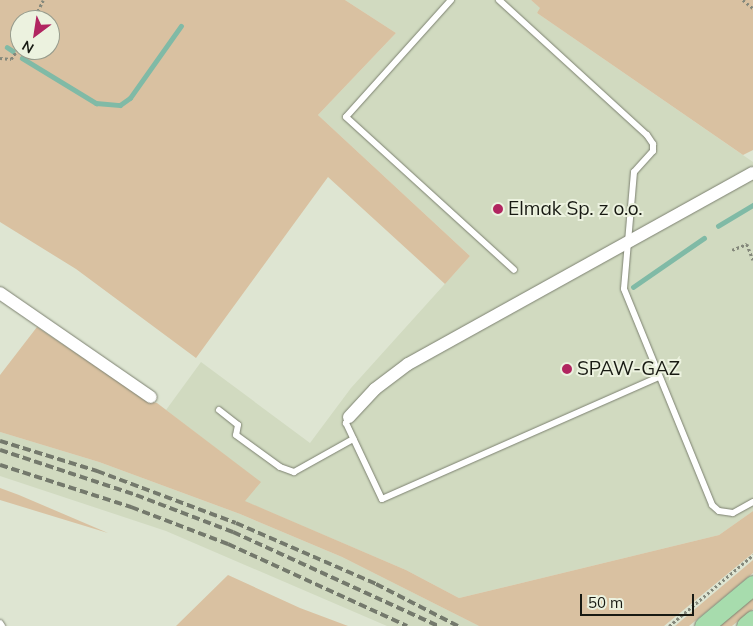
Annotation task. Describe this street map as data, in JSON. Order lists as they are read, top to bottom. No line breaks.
{"places":["Elmak Sp. z o.o.","SPAW-GAZ"],"scale_bar":"50 m","north":"bottom left"}
